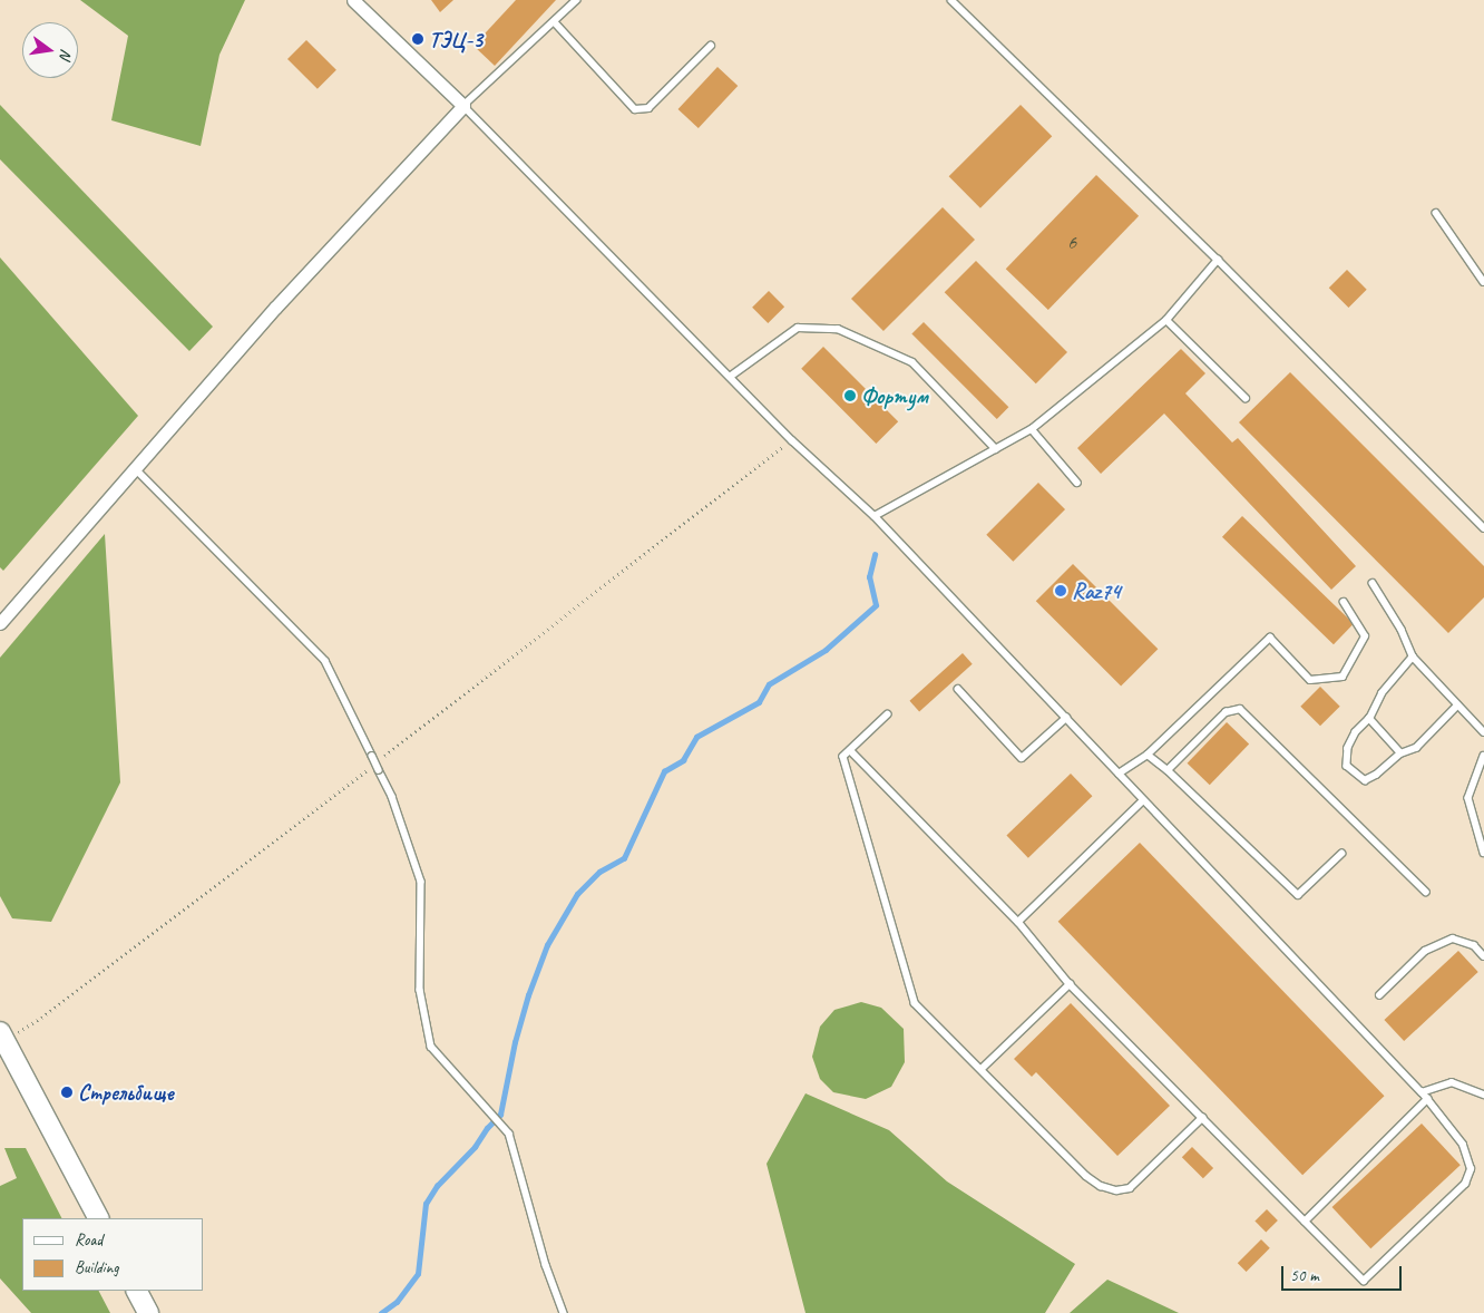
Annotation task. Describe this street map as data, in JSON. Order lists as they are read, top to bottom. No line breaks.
{"places":["ТЭЦ-3","Фортум","Raz74","Стрельбище"],"house_numbers":["6"],"legend":["Road","Building"],"scale_bar":"50 m","north":"right"}
